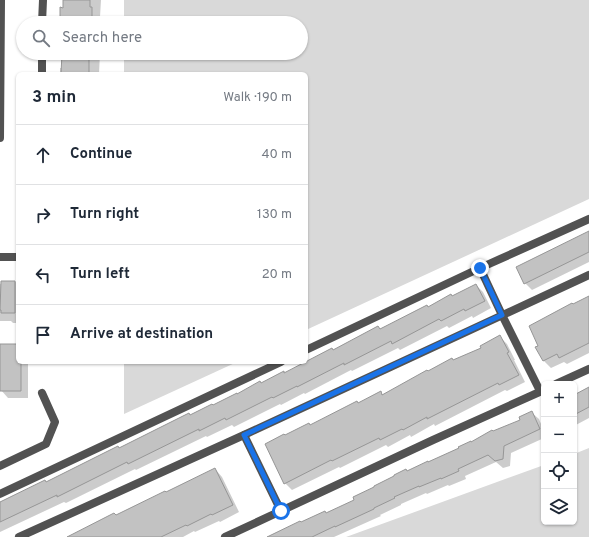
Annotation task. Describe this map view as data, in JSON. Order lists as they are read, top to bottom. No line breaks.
{"page":{"search":"Search here","heading":["3 min","Walk · 190 m"],"list":[["Continue","40 m"],["Turn right","130 m"],["Turn left","20 m"],"Arrive at destination"],"map_buttons":["+","−"]}}
